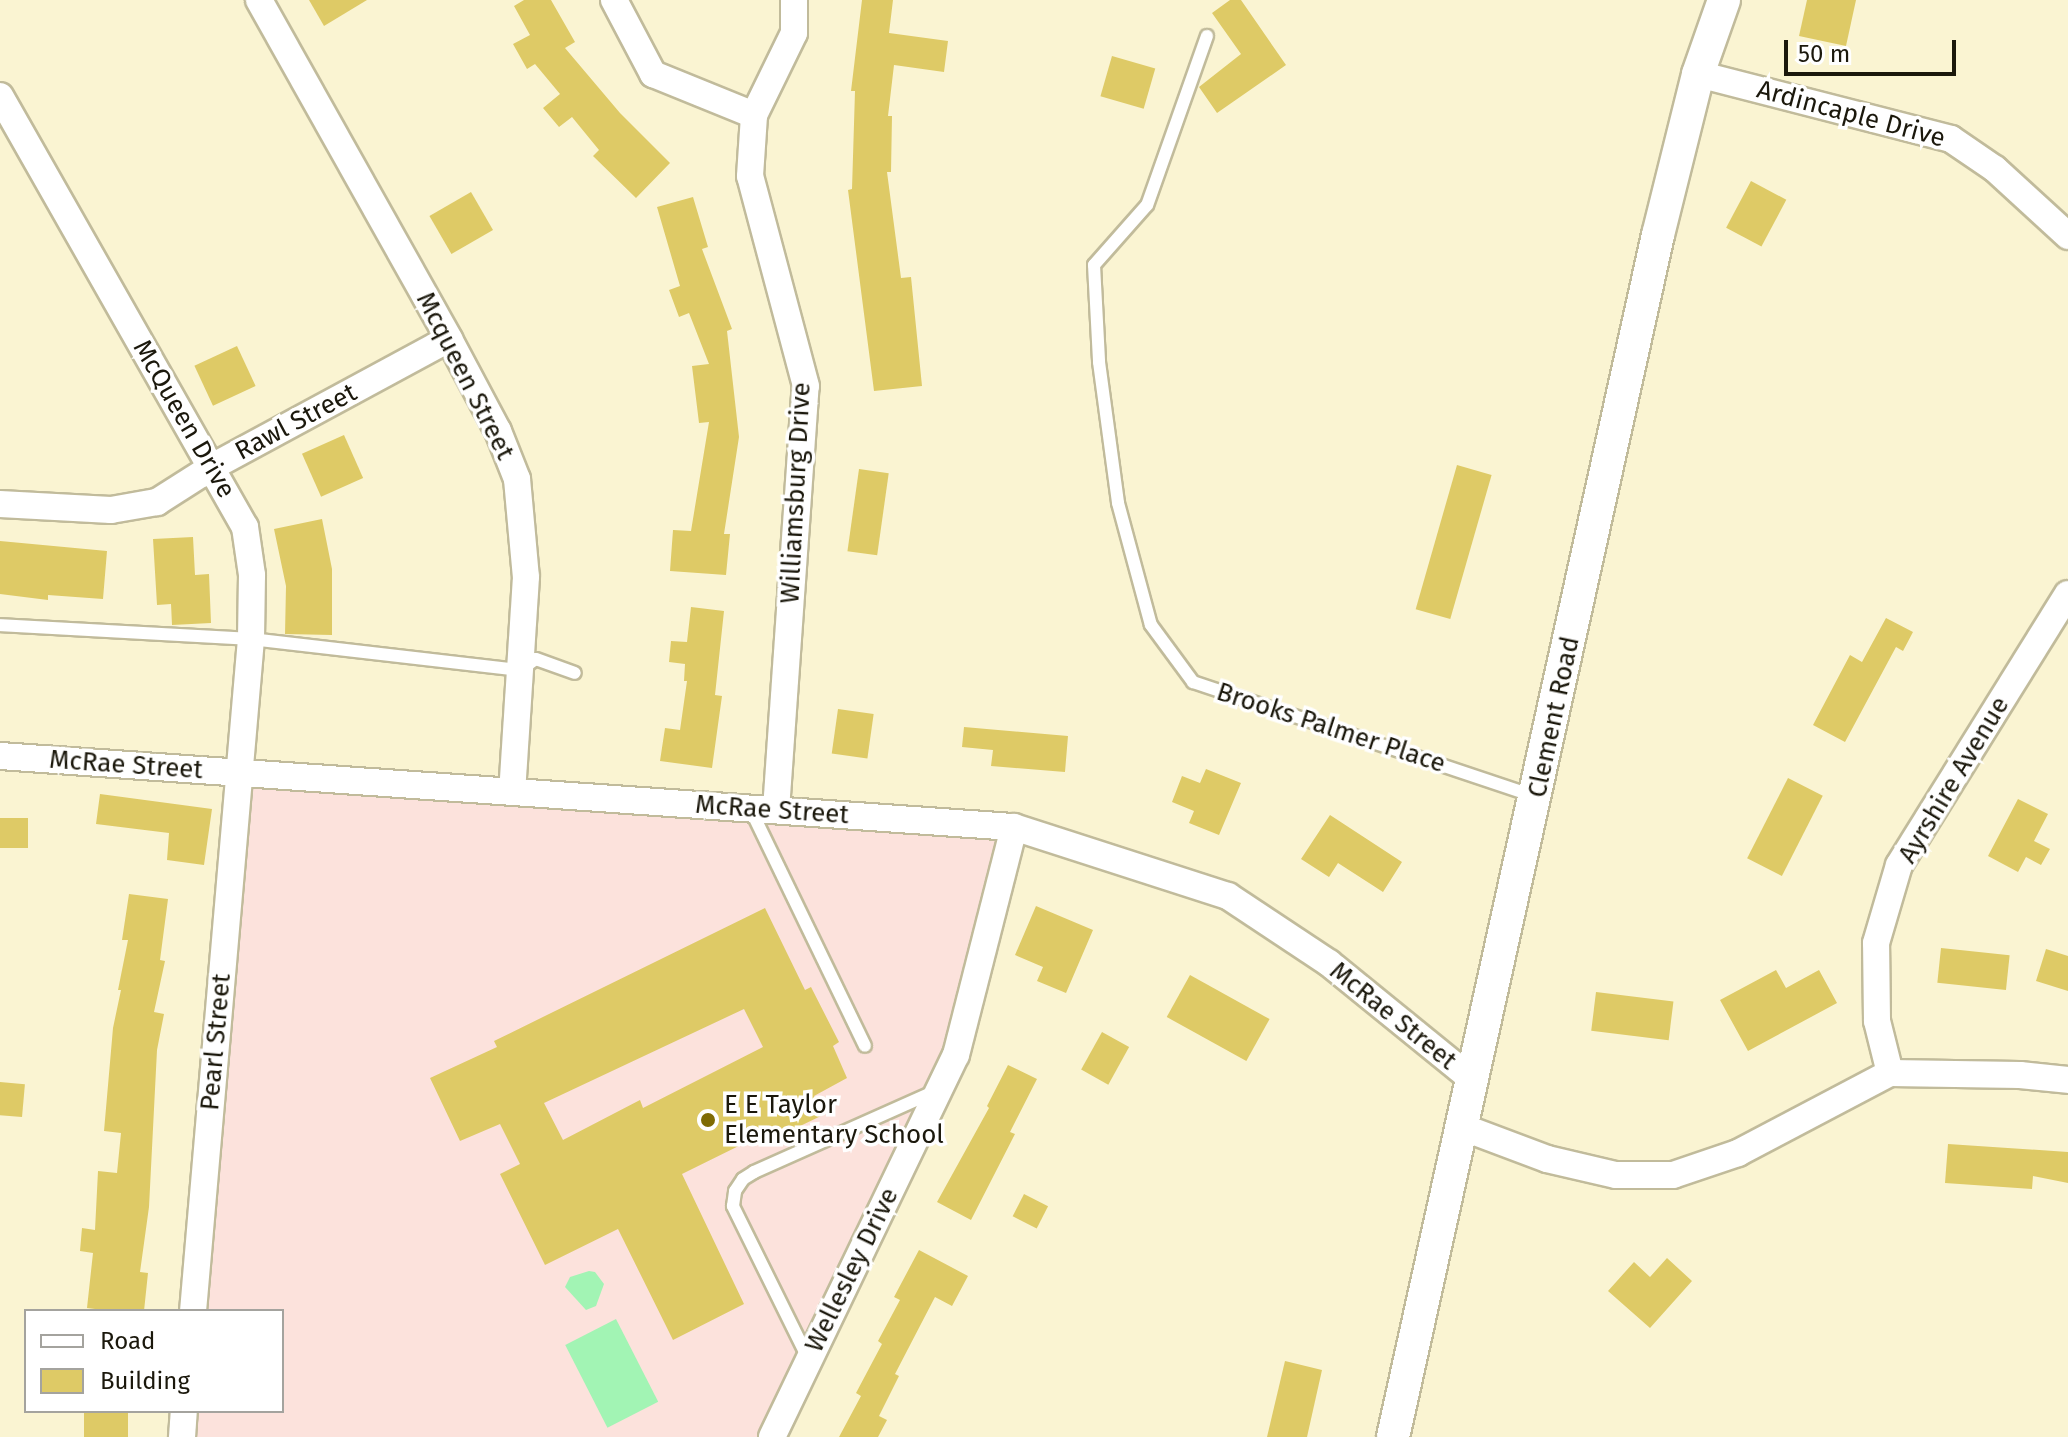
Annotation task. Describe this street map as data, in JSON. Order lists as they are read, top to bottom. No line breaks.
{"streets":{"street":["Ardincaple Drive","Mcqueen Street","McQueen Drive","Rawl Street","Williamsburg Drive","Clement Road","McRae Street","Ayrshire Avenue","Pearl Street","Wellesley Drive"],"lane":["Brooks Palmer Place"]},"crossings":[["Ardincaple Drive","Clement Road"],["Mcqueen Street","Rawl Street"],["Mcqueen Street","McRae Street"],["McQueen Drive","Rawl Street"],["McQueen Drive","McRae Street"],["McQueen Drive","Pearl Street"],["Williamsburg Drive","McRae Street"],["Clement Road","Brooks Palmer Place"],["Clement Road","McRae Street"],["McRae Street","Pearl Street"],["McRae Street","Wellesley Drive"]],"places":["E E Taylor Elementary School"],"legend":["Road","Building"],"scale_bar":"50 m"}
